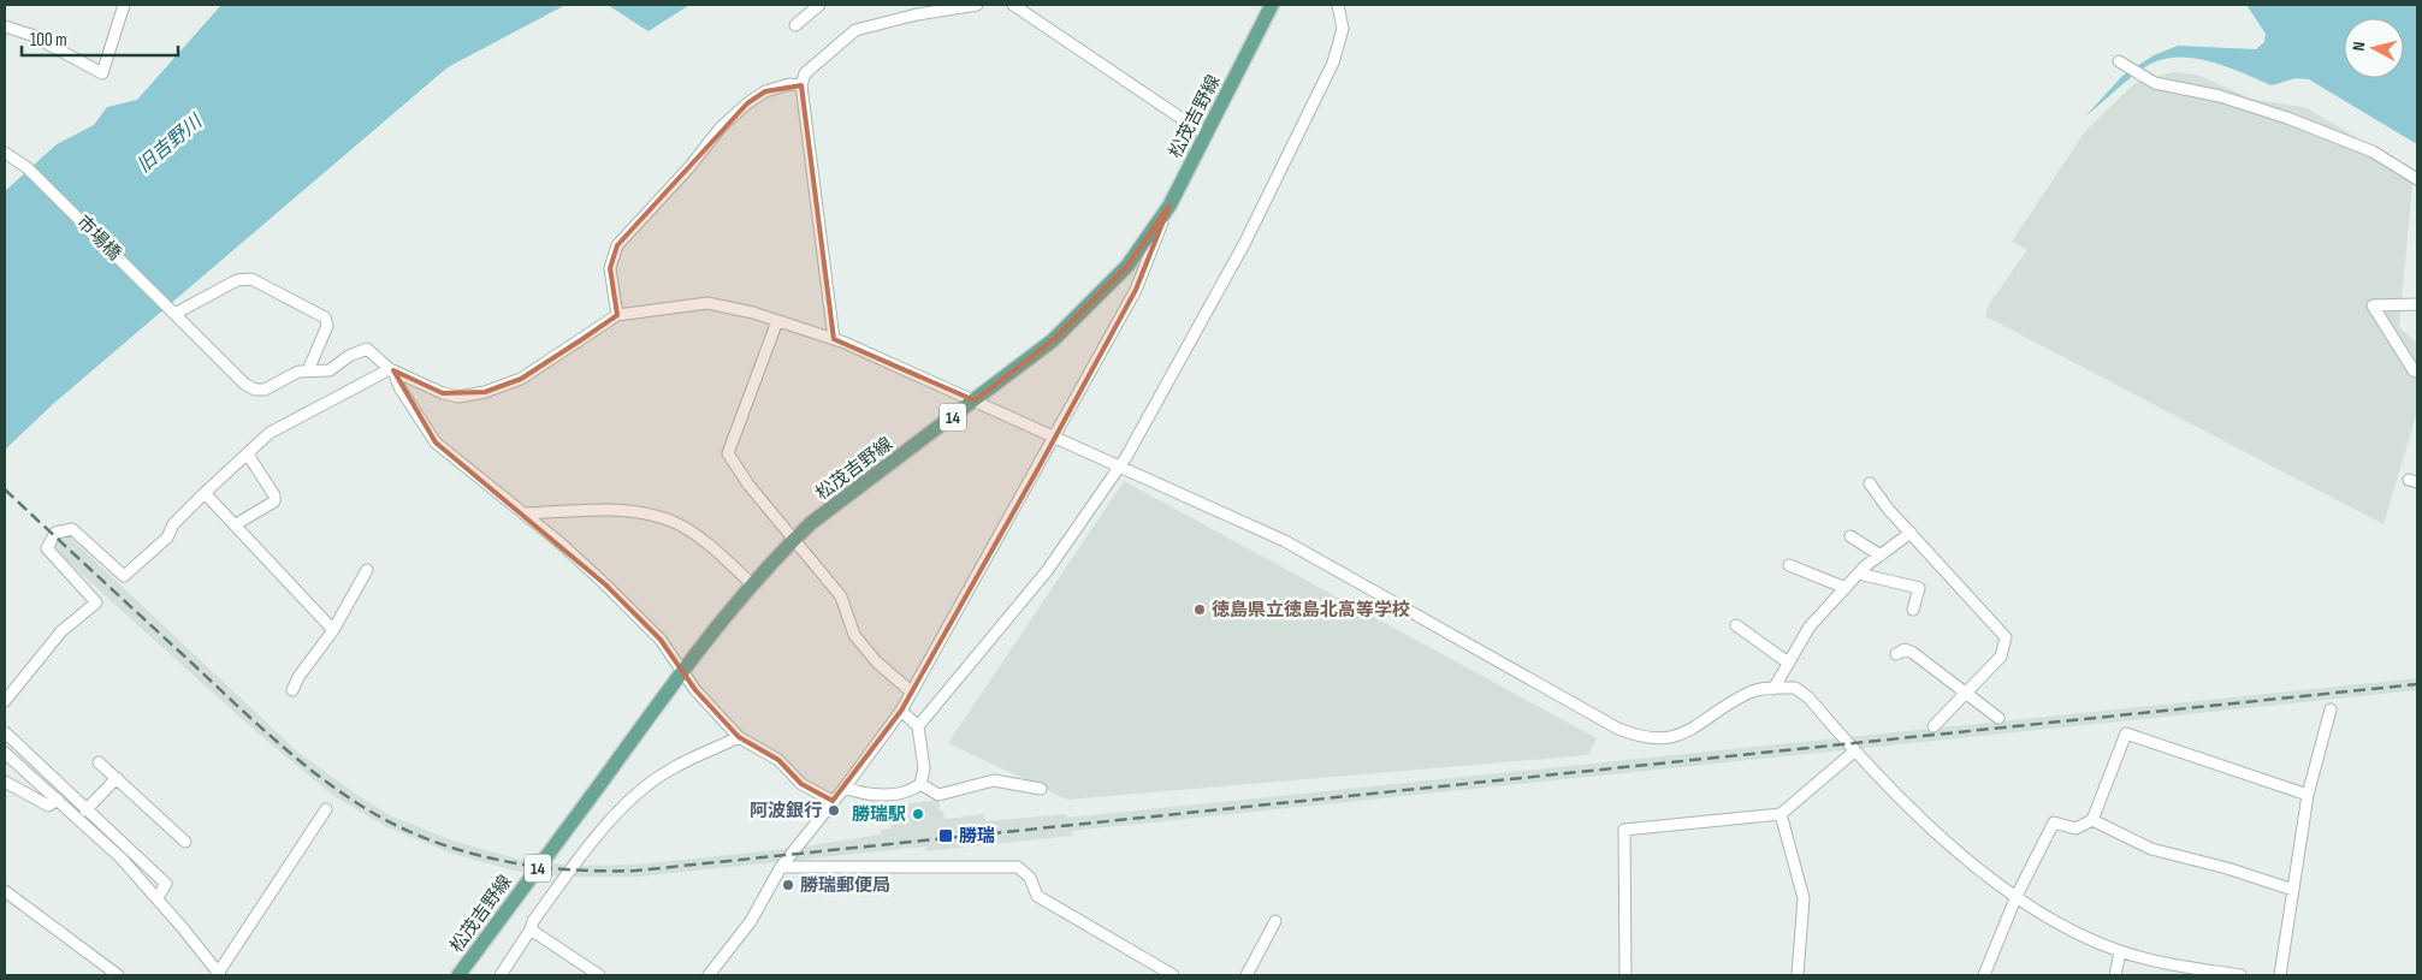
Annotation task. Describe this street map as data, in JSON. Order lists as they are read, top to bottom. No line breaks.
{"streets":{"main road":["松茂吉野線","14"],"street":["市場橋"]},"water":["旧吉野川"],"places":{"other":["徳島県立徳島北高等学校","阿波銀行","勝瑞駅","勝瑞郵便局"],"transit":["勝瑞"]},"scale_bar":"100 m","north":"left"}
